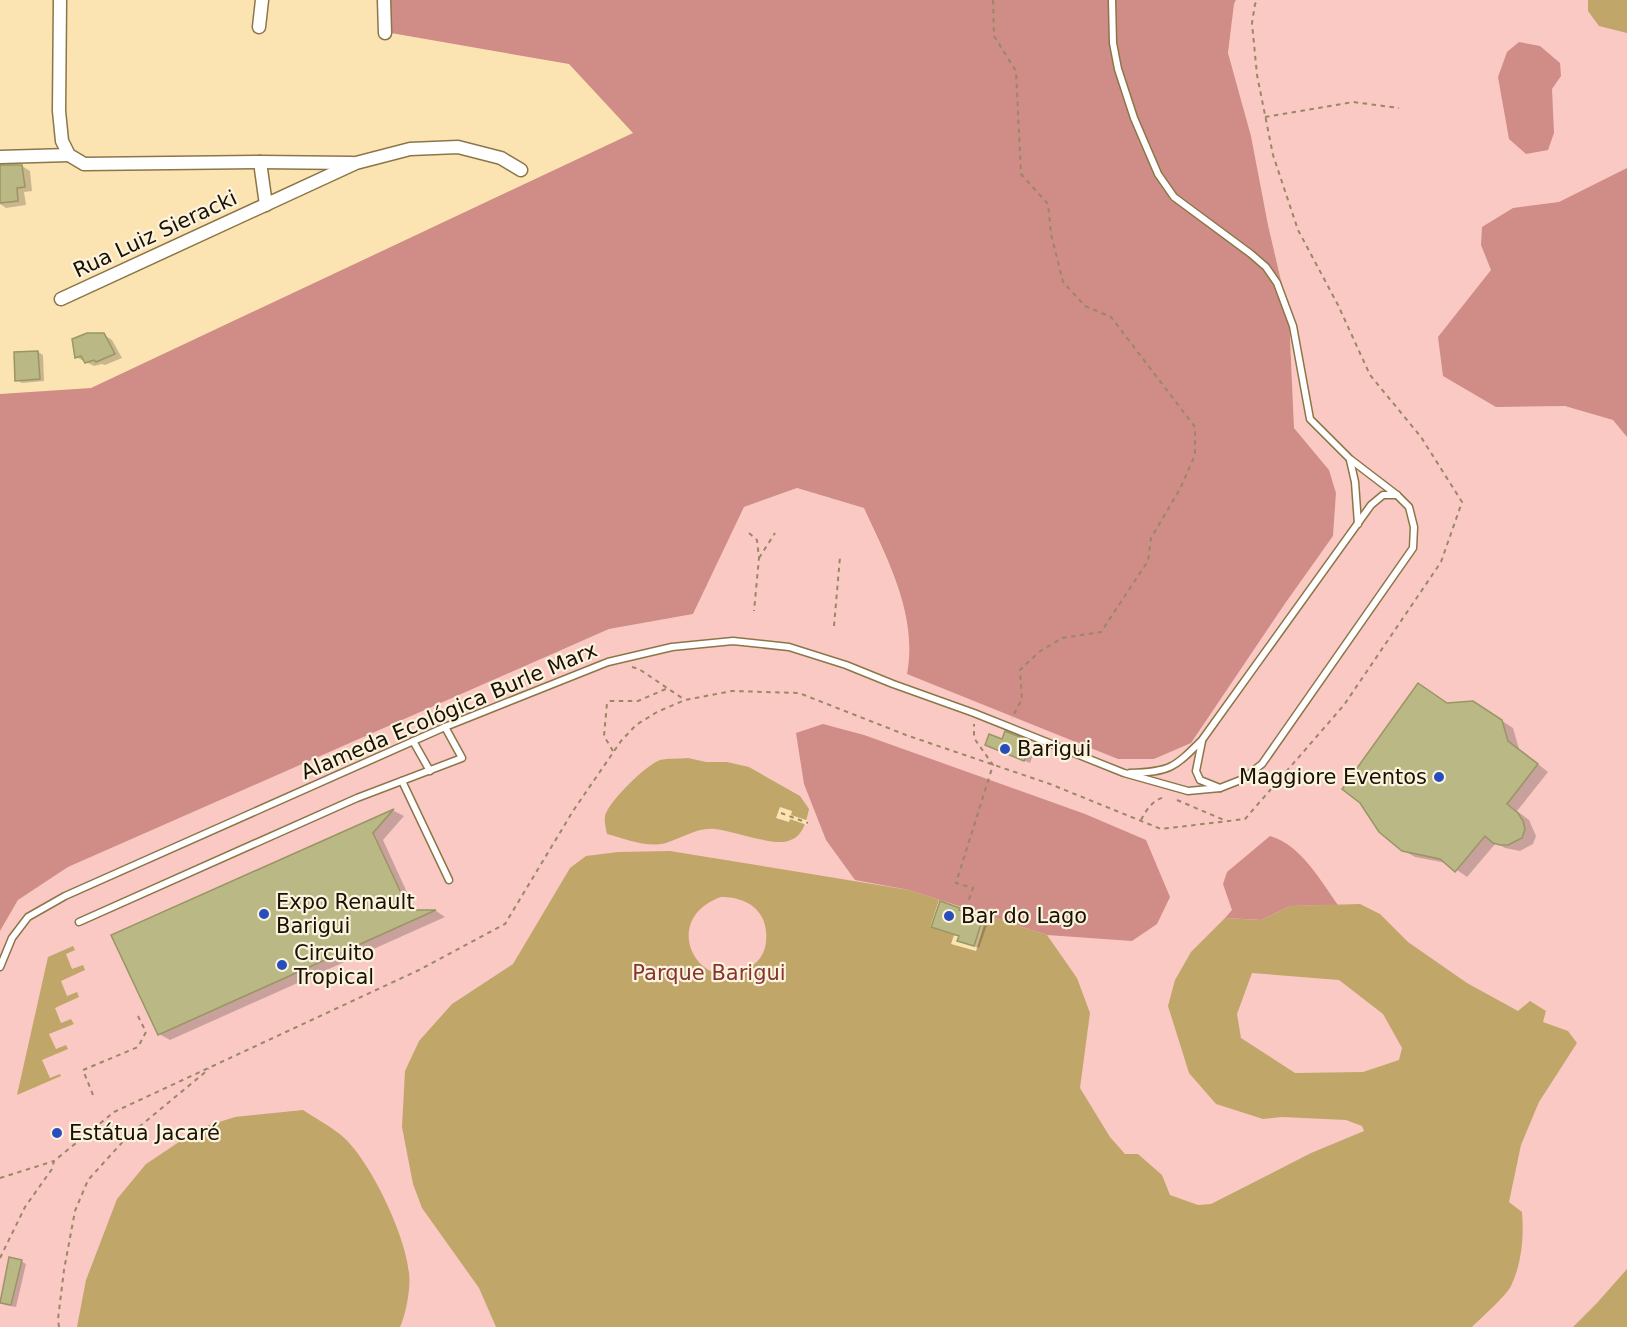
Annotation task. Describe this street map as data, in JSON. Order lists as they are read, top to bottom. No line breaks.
{"streets":{"street":["Rua Luiz Sieracki"],"lane":["Alameda Ecológica Burle Marx"]},"parks":["Parque Barigui"],"places":["Barigui","Maggiore Eventos","Expo Renault Barigui","Bar do Lago","Circuito Tropical","Estátua Jacaré"]}
